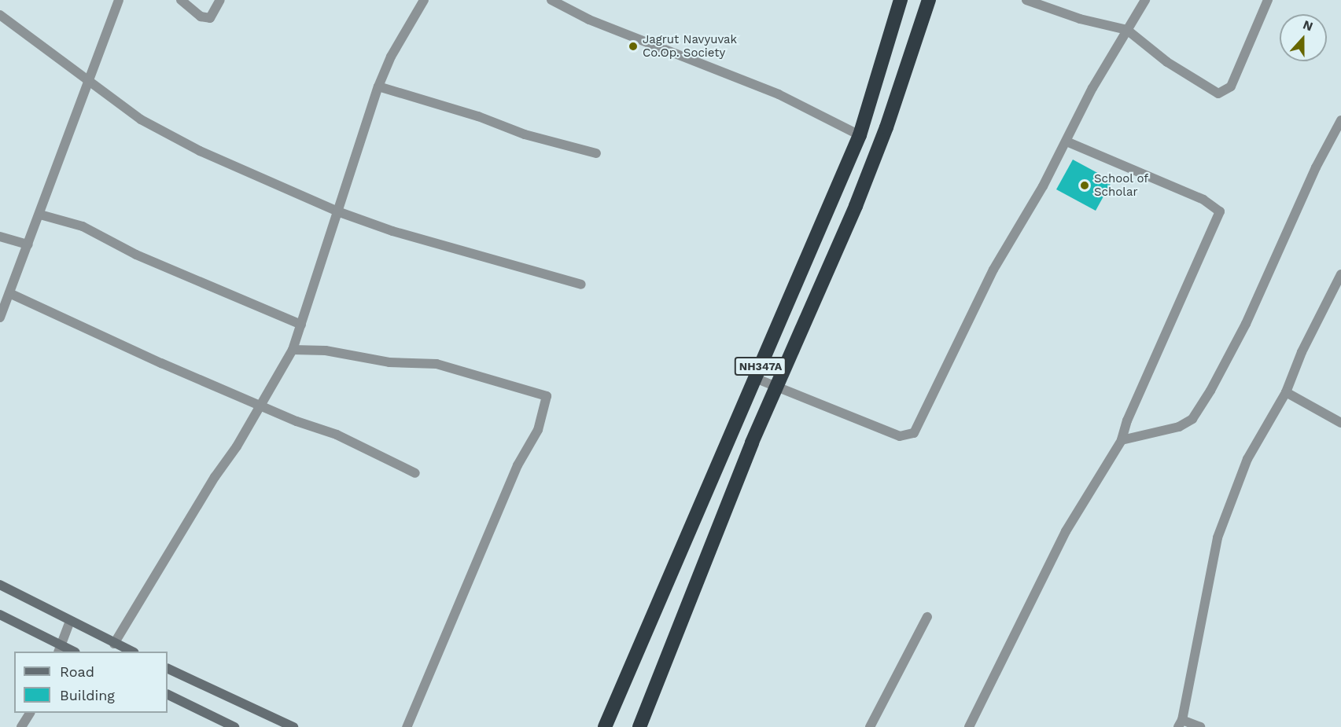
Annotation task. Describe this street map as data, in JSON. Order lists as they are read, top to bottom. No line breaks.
{"streets":{"highway":["NH347A"]},"places":["Jagrut Navyuvak Co.Op. Society","School of Scholar"],"legend":["Road","Building"],"north":"top"}
